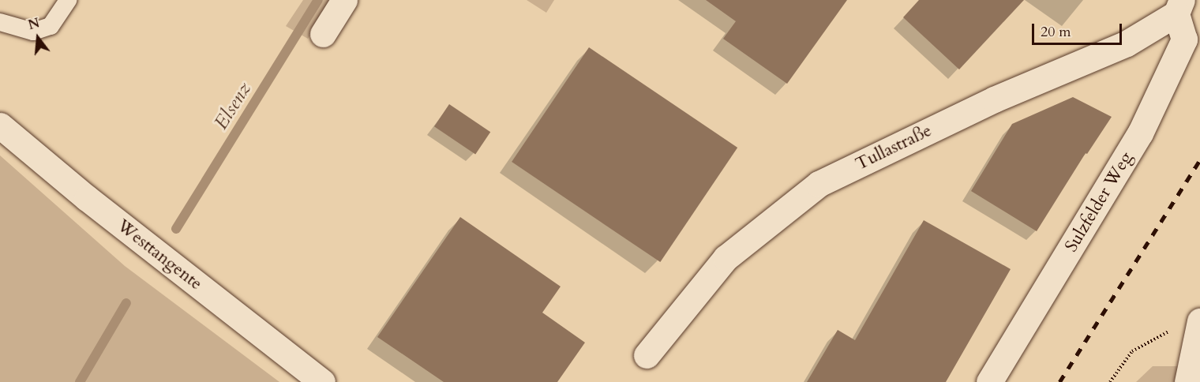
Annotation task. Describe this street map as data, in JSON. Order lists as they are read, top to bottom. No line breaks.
{"streets":{"street":["Tullastraße","Sulzfelder Weg","Westtangente"]},"crossings":[["Tullastraße","Sulzfelder Weg"]],"water":["Elsenz"],"scale_bar":"20 m","north":"top"}
